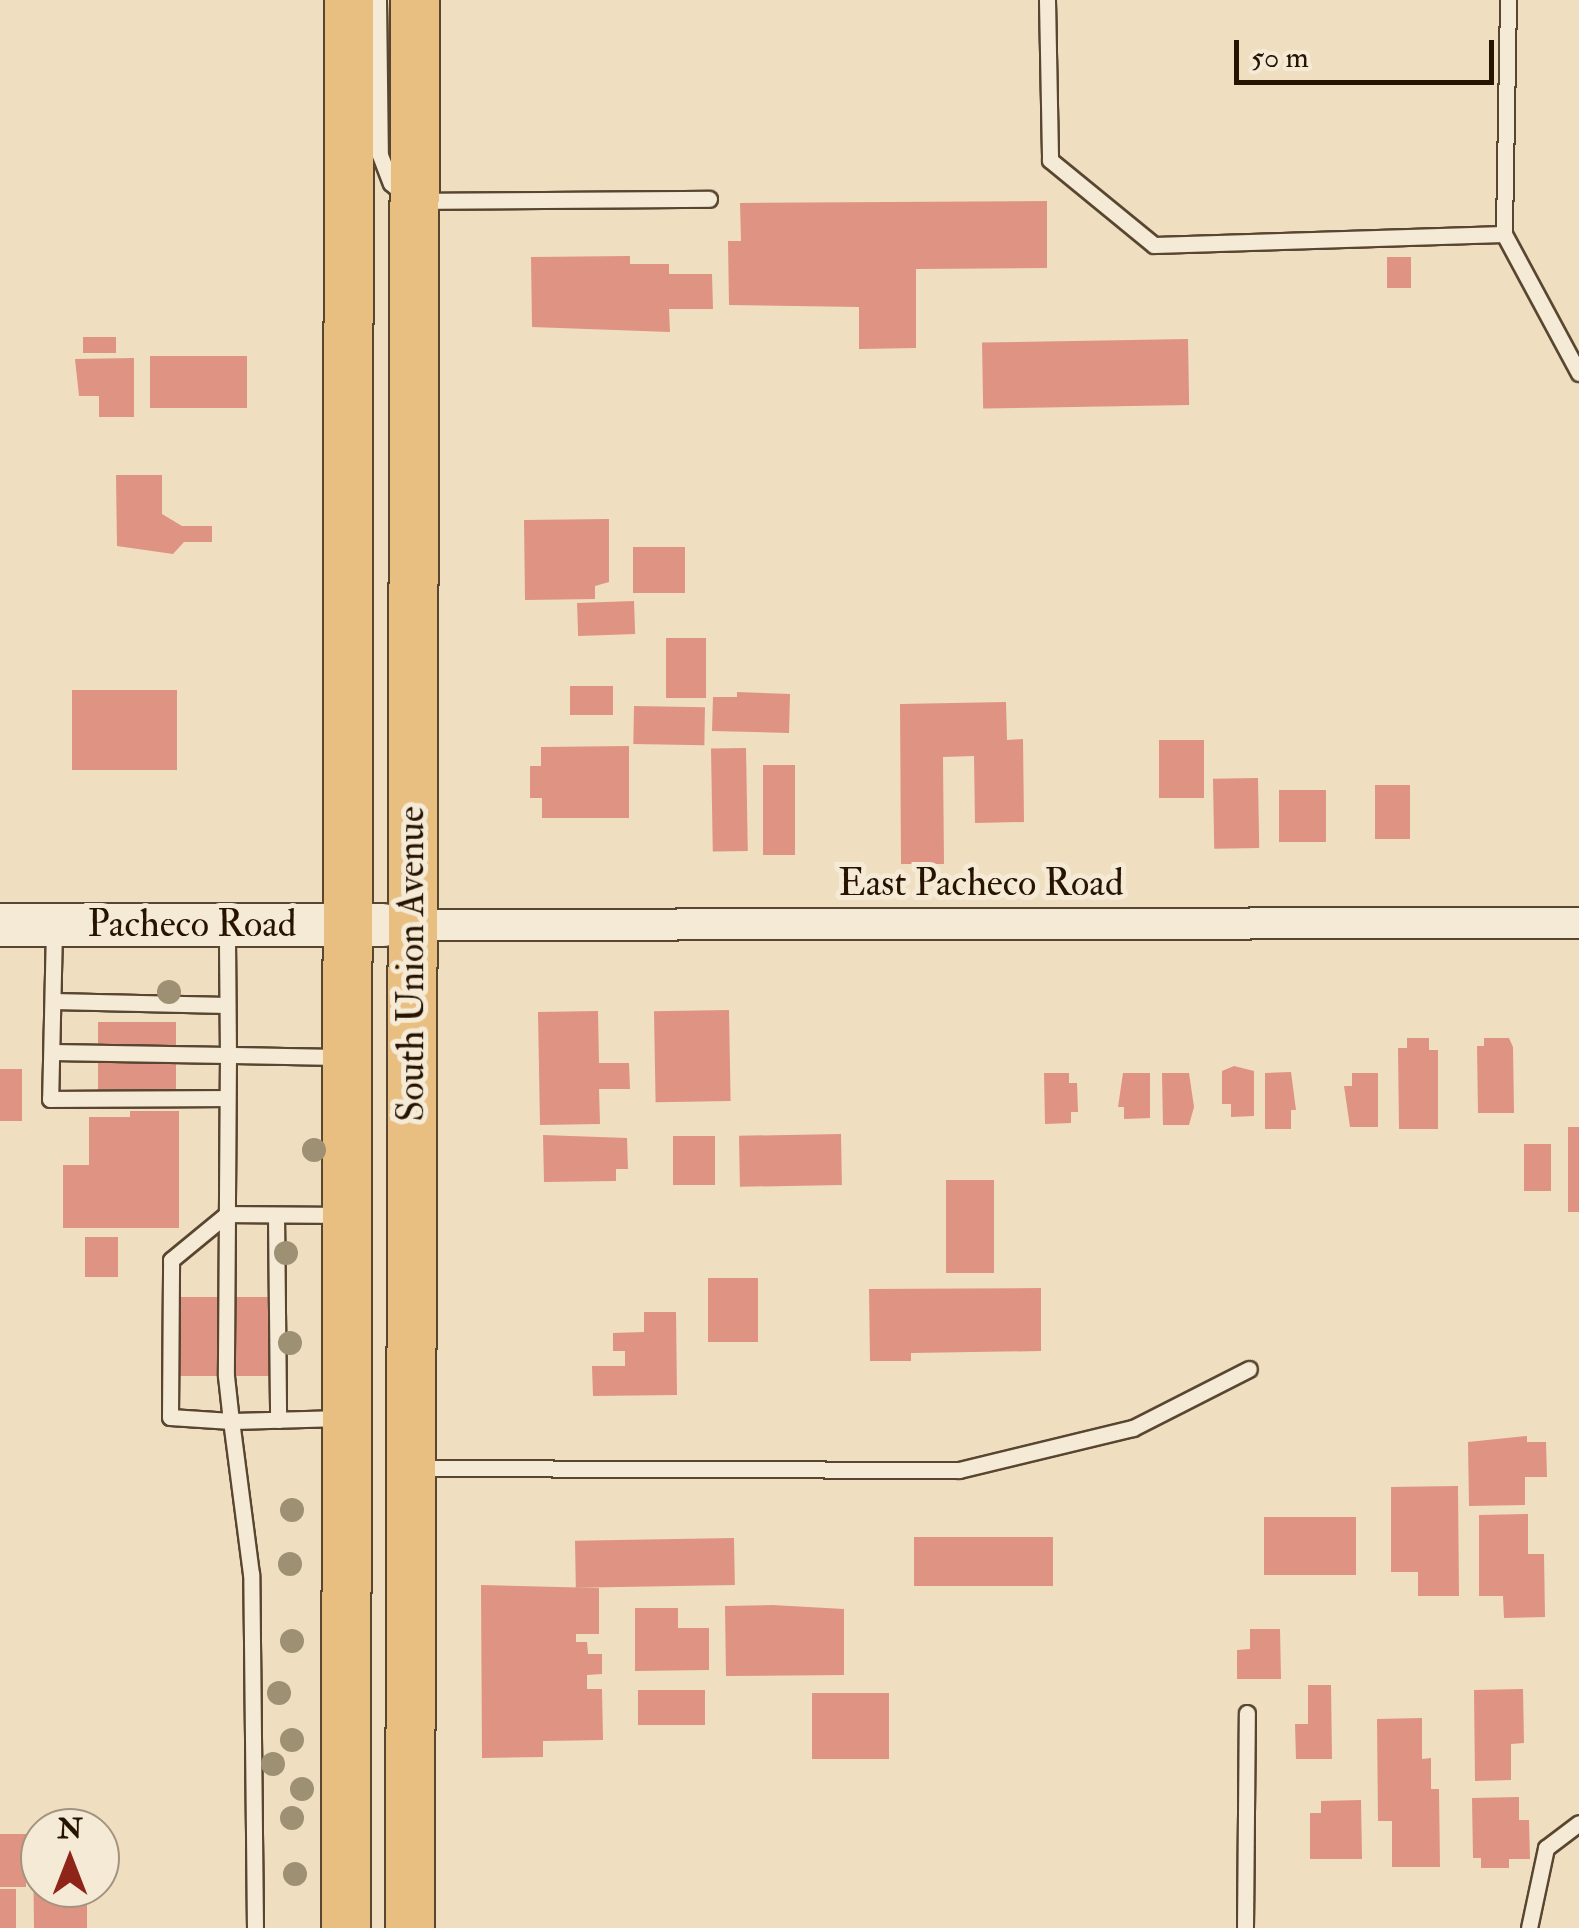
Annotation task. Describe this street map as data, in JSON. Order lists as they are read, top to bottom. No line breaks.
{"streets":{"main road":["South Union Avenue"],"street":["East Pacheco Road","Pacheco Road"]},"crossings":[["East Pacheco Road","Pacheco Road"],["East Pacheco Road","South Union Avenue"],["Pacheco Road","South Union Avenue"]],"scale_bar":"50 m","north":"top"}
